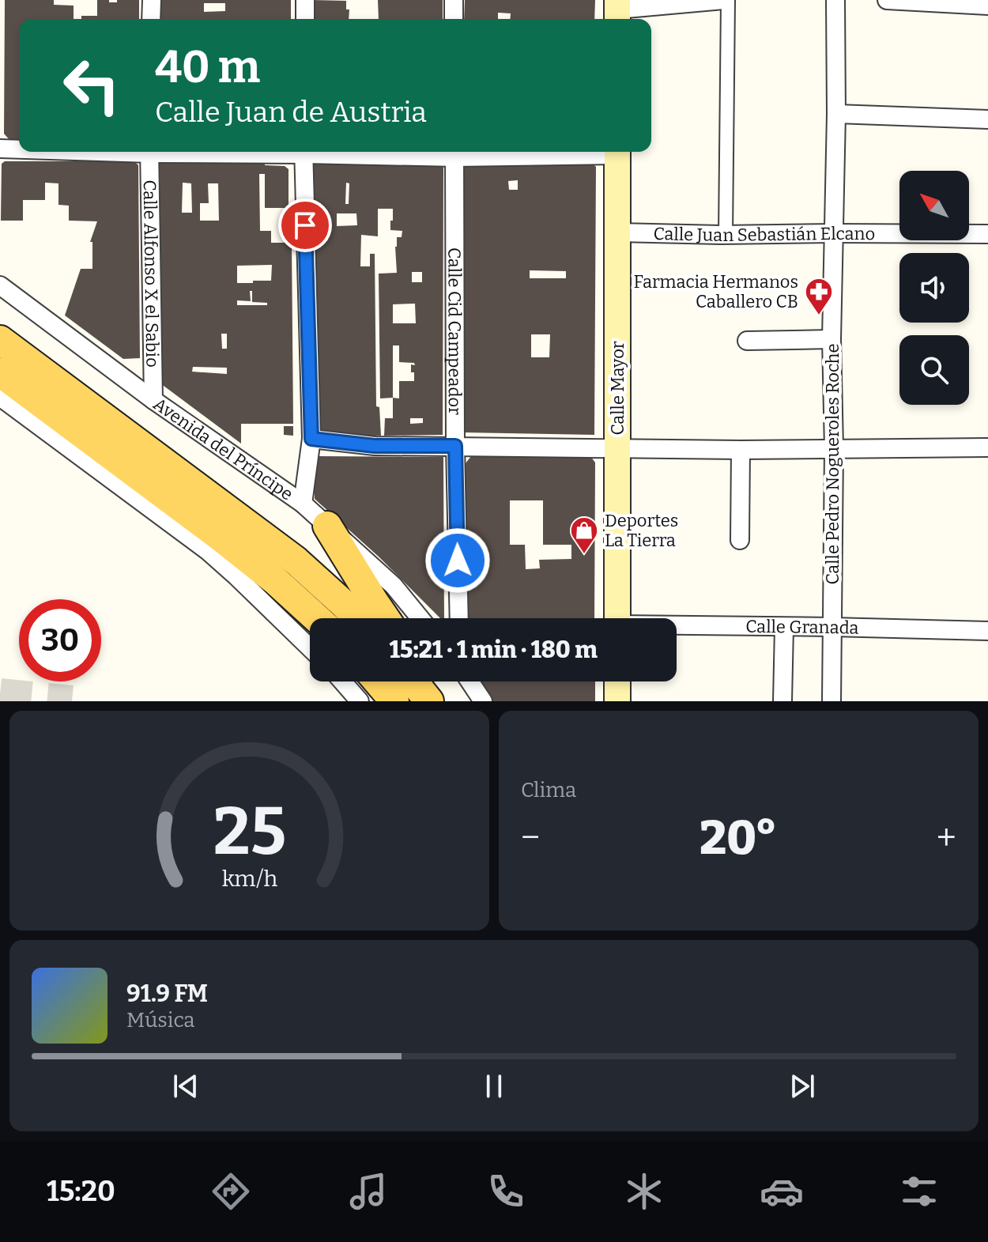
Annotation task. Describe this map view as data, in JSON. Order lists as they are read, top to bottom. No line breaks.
{"streets":{"main road":["Calle Mayor"],"street":["Calle Juan Sebastián Elcano","Calle Alfonso X el Sabio","Calle Cid Campeador","Avenida del Príncipe","Calle Pedro Nogueroles Roche","Calle Granada"]},"crossings":[["Calle Juan Sebastián Elcano","Calle Mayor"],["Calle Juan Sebastián Elcano","Calle Pedro Nogueroles Roche"],["Calle Alfonso X el Sabio","Avenida del Príncipe"],["Calle Pedro Nogueroles Roche","Calle Granada"]],"places":{"pharmacy":["Farmacia Hermanos Caballero CB"],"shop":["Deportes La Tierra"]},"north":"top left","page":{"turn":["40 m","Calle Juan de Austria"],"limit":"30","trip":"15:21 · 1 min · 180 m","tile":"Clima","heat":["−","20°","+"],"song":["91.9 FM","Música"],"tabs":"15:20","gauge":["25","km/h"]}}
